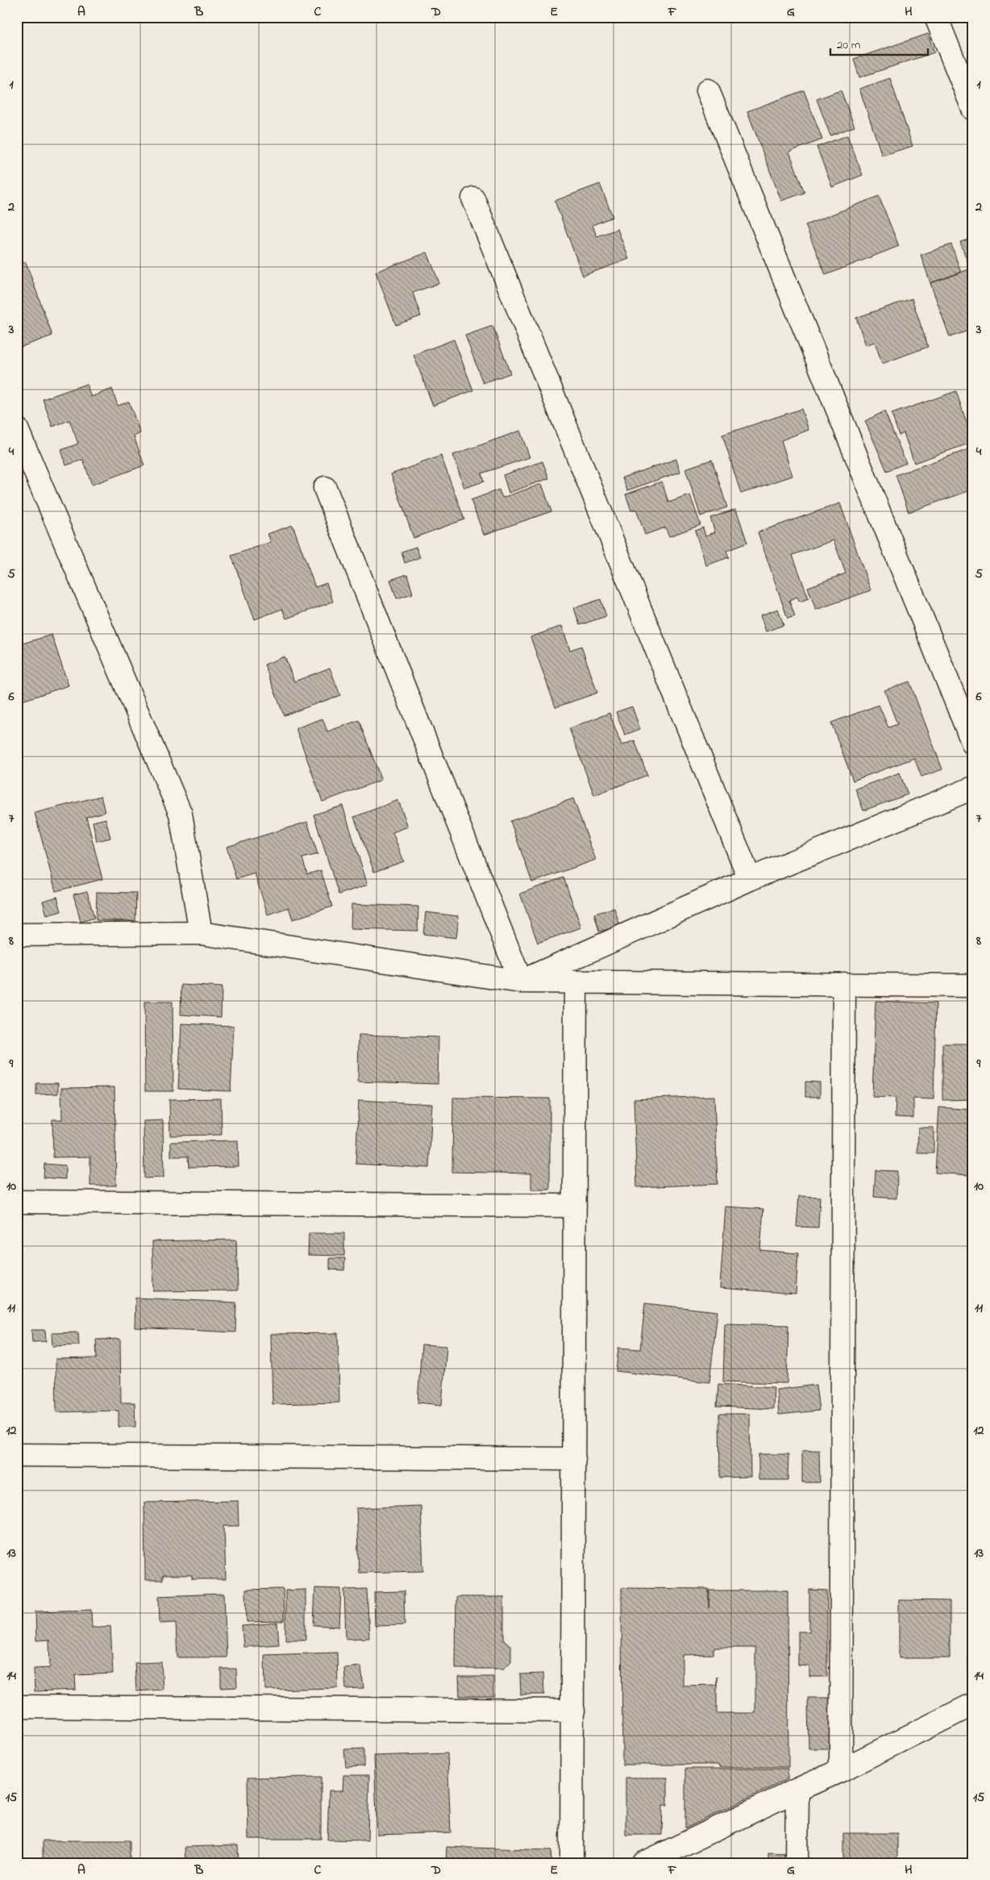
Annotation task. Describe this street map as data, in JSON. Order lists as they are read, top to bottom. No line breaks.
{"scale_bar":"20 m","grid":{"columns":["A","B","C","D","E","F","G","H"],"rows":["1","2","3","4","5","6","7","8","9","10","11","12","13","14","15"]}}
